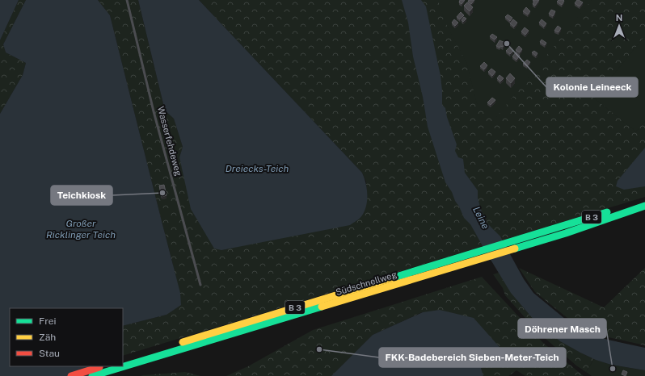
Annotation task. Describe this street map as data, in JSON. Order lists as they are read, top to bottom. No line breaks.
{"streets":{"highway":["B 3","Südschnellweg"],"lane":["Wasserfehdeweg"]},"water":["Dreiecks-Teich","Leine","Großer Ricklinger Teich"],"places":["Kolonie Leineeck","Teichkiosk","FKK-Badebereich Sieben-Meter-Teich","Döhrener Masch"],"legend":["Frei","Zäh","Stau"],"north":"top"}
